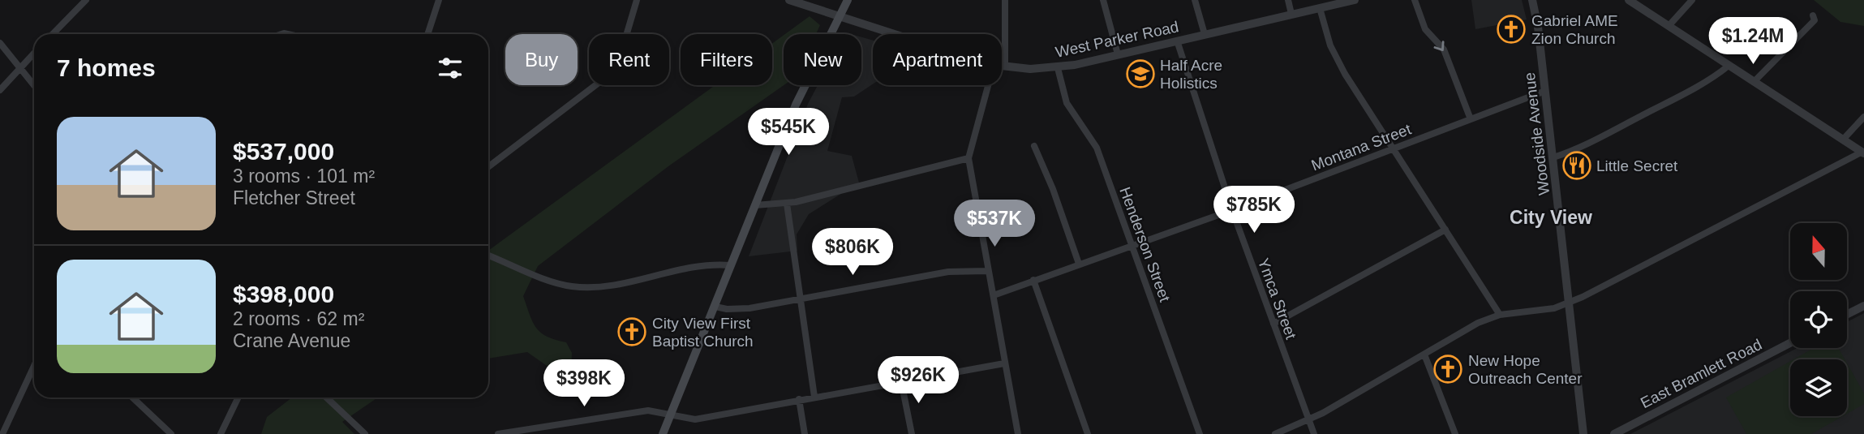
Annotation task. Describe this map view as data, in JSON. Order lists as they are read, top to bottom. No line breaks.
{"streets":{"street":["West Parker Road","Woodside Avenue","Montana Street","Henderson Street","Ymca Street","East Bramlett Road"]},"crossings":[["West Parker Road","Henderson Street"],["West Parker Road","Ymca Street"],["Woodside Avenue","Montana Street"],["Montana Street","Henderson Street"],["Montana Street","Ymca Street"]],"districts":["City View"],"places":{"church":["Gabriel AME Zion Church","City View First Baptist Church","New Hope Outreach Center"],"school or university":["Half Acre Holistics"],"restaurant":["Little Secret"]},"north":"top","page":{"price":["$1.24M","$545K","$785K","$537K","$806K","$926K","$398K"],"chip":["Buy","Rent","Filters","New","Apartment"],"heading":"7 homes","list":[{"name":"$537,000","note":"3 rooms · 101 m² · Fletcher Street"},{"name":"$398,000","note":"2 rooms · 62 m² · Crane Avenue"}]}}
